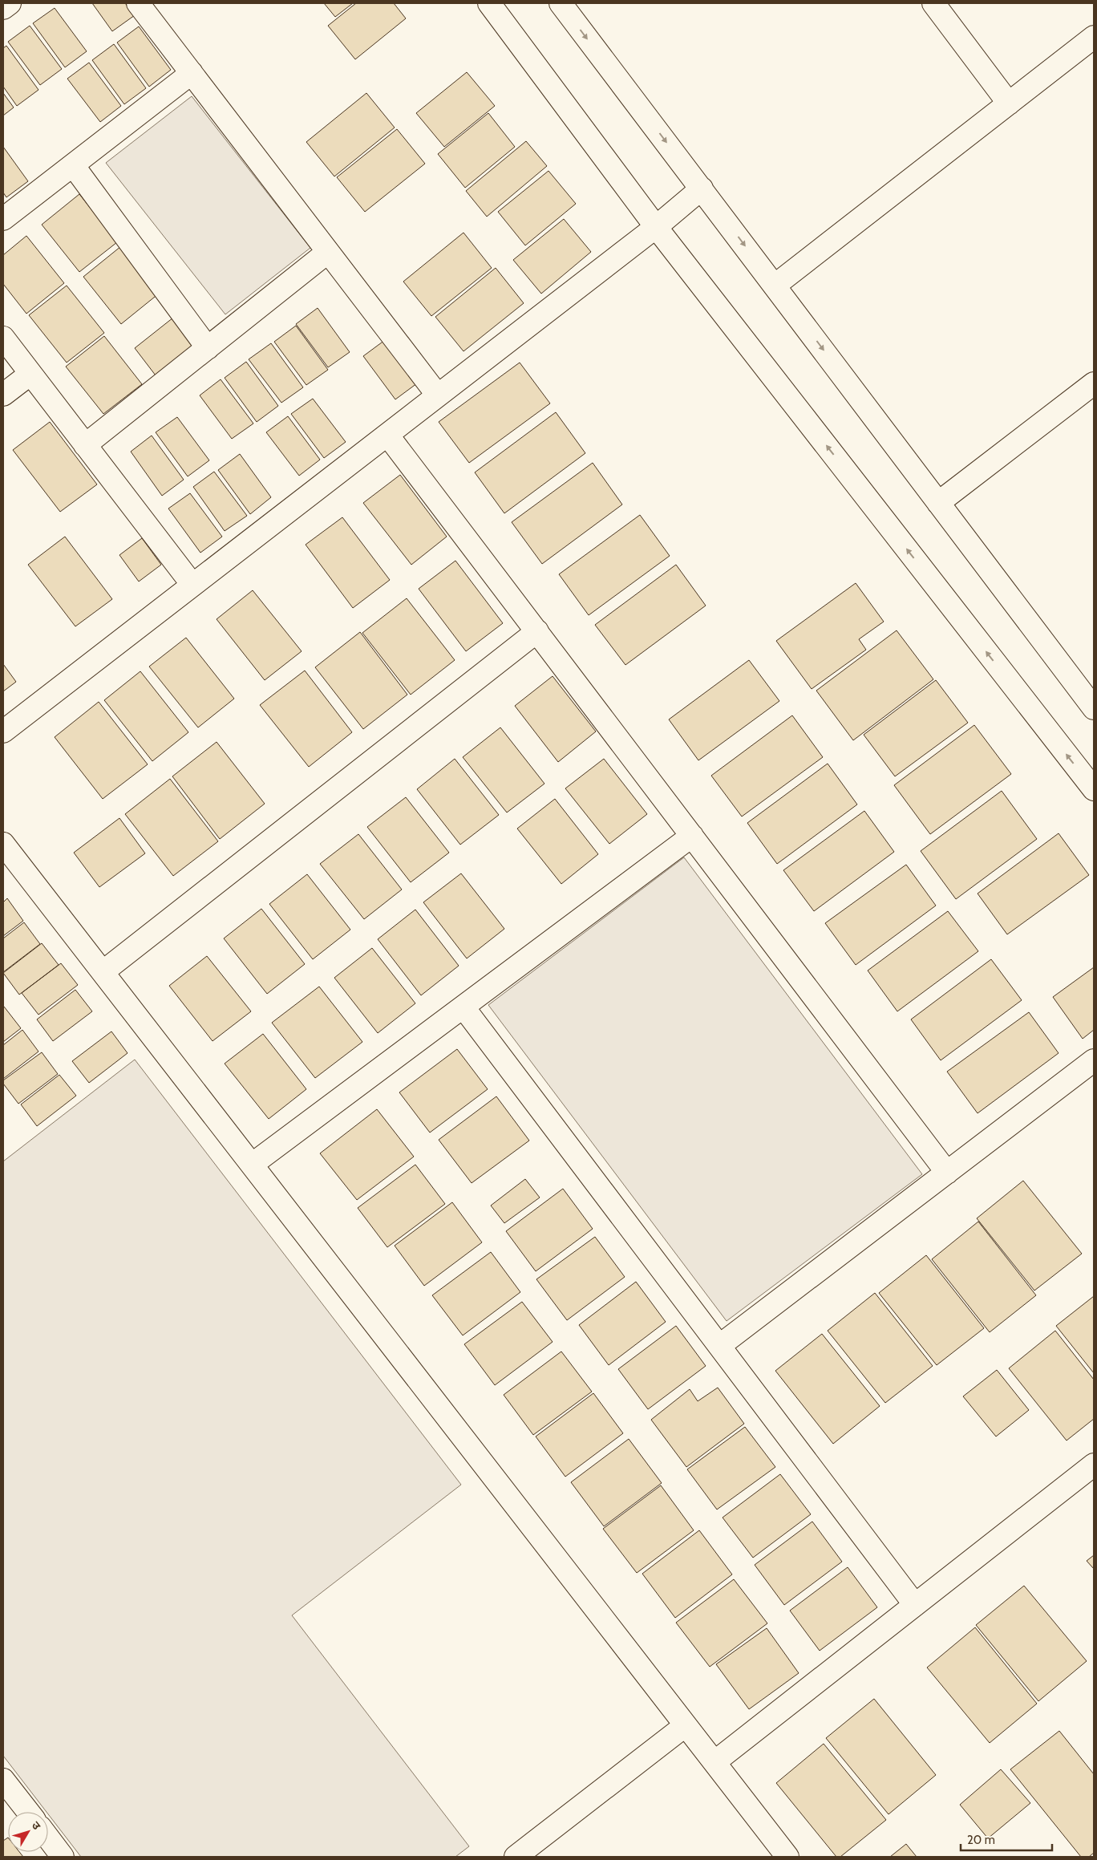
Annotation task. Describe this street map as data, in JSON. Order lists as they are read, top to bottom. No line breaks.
{"scale_bar":"20 m","north":"top right"}
